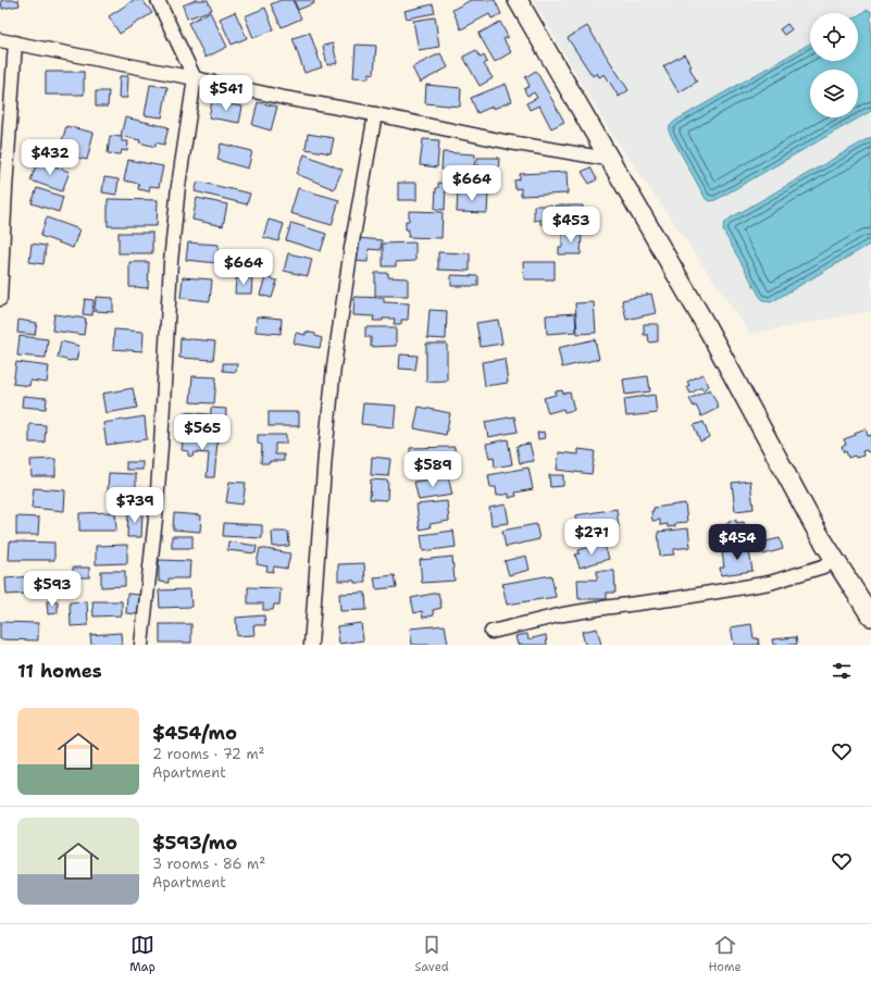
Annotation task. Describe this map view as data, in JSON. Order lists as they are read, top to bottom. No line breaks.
{"page":{"price":["$541","$432","$664","$453","$664","$565","$589","$739","$271","$454","$593"],"heading":"11 homes","list":[{"name":"$454/mo","note":"2 rooms · 72 m² · Apartment"},{"name":"$593/mo","note":"3 rooms · 86 m² · Apartment"}],"tabs":["Map","Saved","Home"]}}
